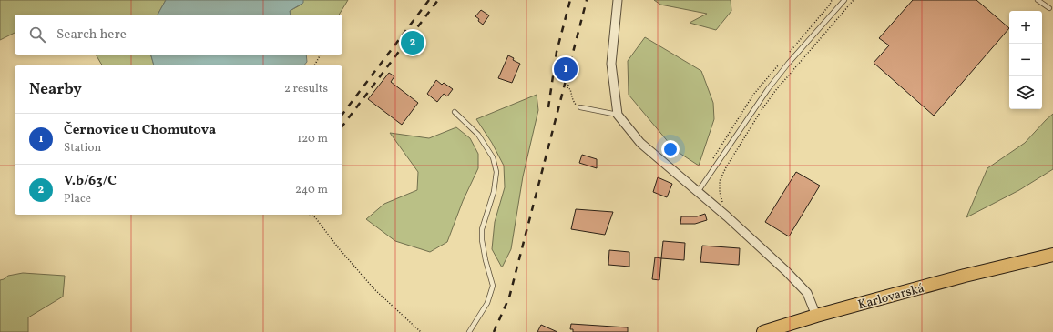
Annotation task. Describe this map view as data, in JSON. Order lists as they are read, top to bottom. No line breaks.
{"streets":{"main road":["Karlovarská"]},"page":{"map_buttons":["+","−"],"search":"Search here","pins":["2","1"],"heading":["Nearby","2 results"],"list":[{"mark":"1","name":"Černovice u Chomutova","note":"Station","value":"120 m"},{"mark":"2","name":"V.b/63/C","note":"Place","value":"240 m"}]}}
